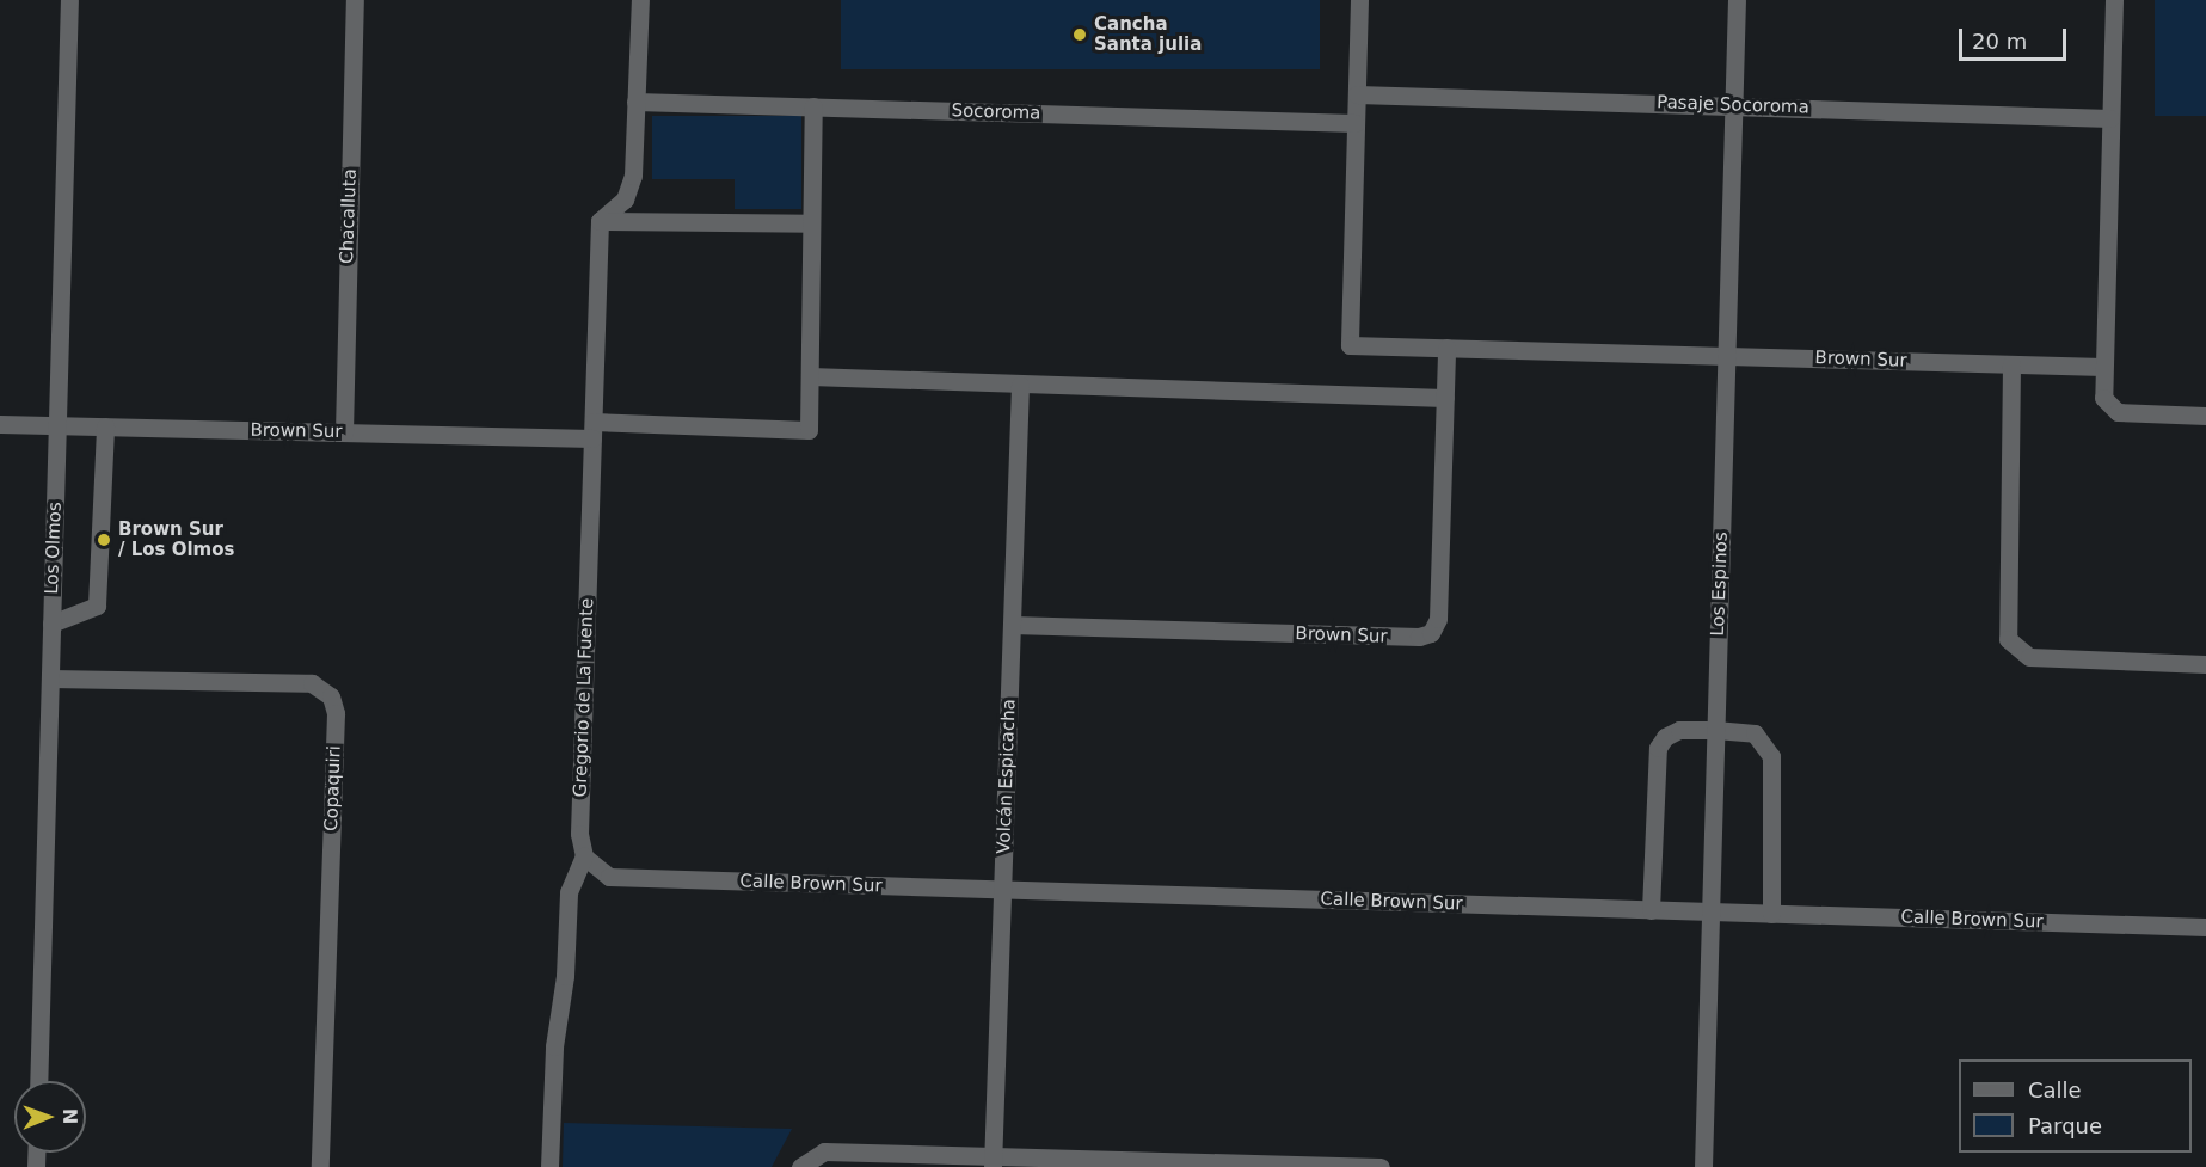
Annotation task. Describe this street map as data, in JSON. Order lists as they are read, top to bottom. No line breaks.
{"streets":{"street":["Pasaje Socoroma","Socoroma","Chacalluta","Brown Sur","Los Olmos","Los Espinos","Gregorio de La Fuente","Volcán Espicacha","Copaquiri","Calle Brown Sur"]},"crossings":[["Pasaje Socoroma","Brown Sur"],["Pasaje Socoroma","Los Espinos"],["Socoroma","Brown Sur"],["Chacalluta","Brown Sur"],["Brown Sur","Los Olmos"],["Brown Sur","Los Espinos"],["Brown Sur","Gregorio de La Fuente"],["Brown Sur","Volcán Espicacha"],["Los Olmos","Copaquiri"],["Los Espinos","Calle Brown Sur"],["Gregorio de La Fuente","Calle Brown Sur"],["Volcán Espicacha","Calle Brown Sur"]],"places":["Cancha Santa julia","Brown Sur / Los Olmos"],"legend":["Calle","Parque"],"scale_bar":"20 m","north":"right"}
